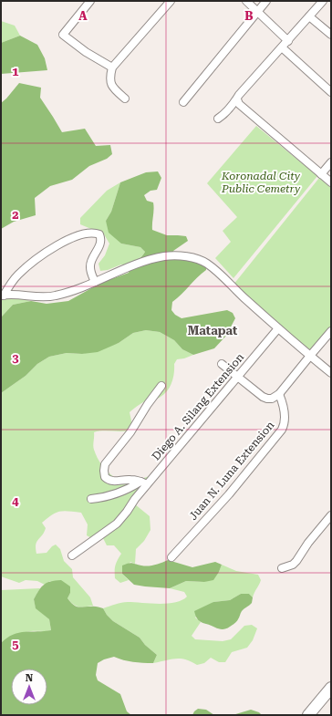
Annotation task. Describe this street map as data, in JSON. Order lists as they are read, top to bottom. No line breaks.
{"streets":{"street":["Diego A. Silang Extension","Juan N. Luna Extension"]},"districts":["Matapat"],"parks":["Koronadal City Public Cemetry"],"north":"top","grid":{"columns":["A","B"],"rows":["1","2","3","4","5"]}}
